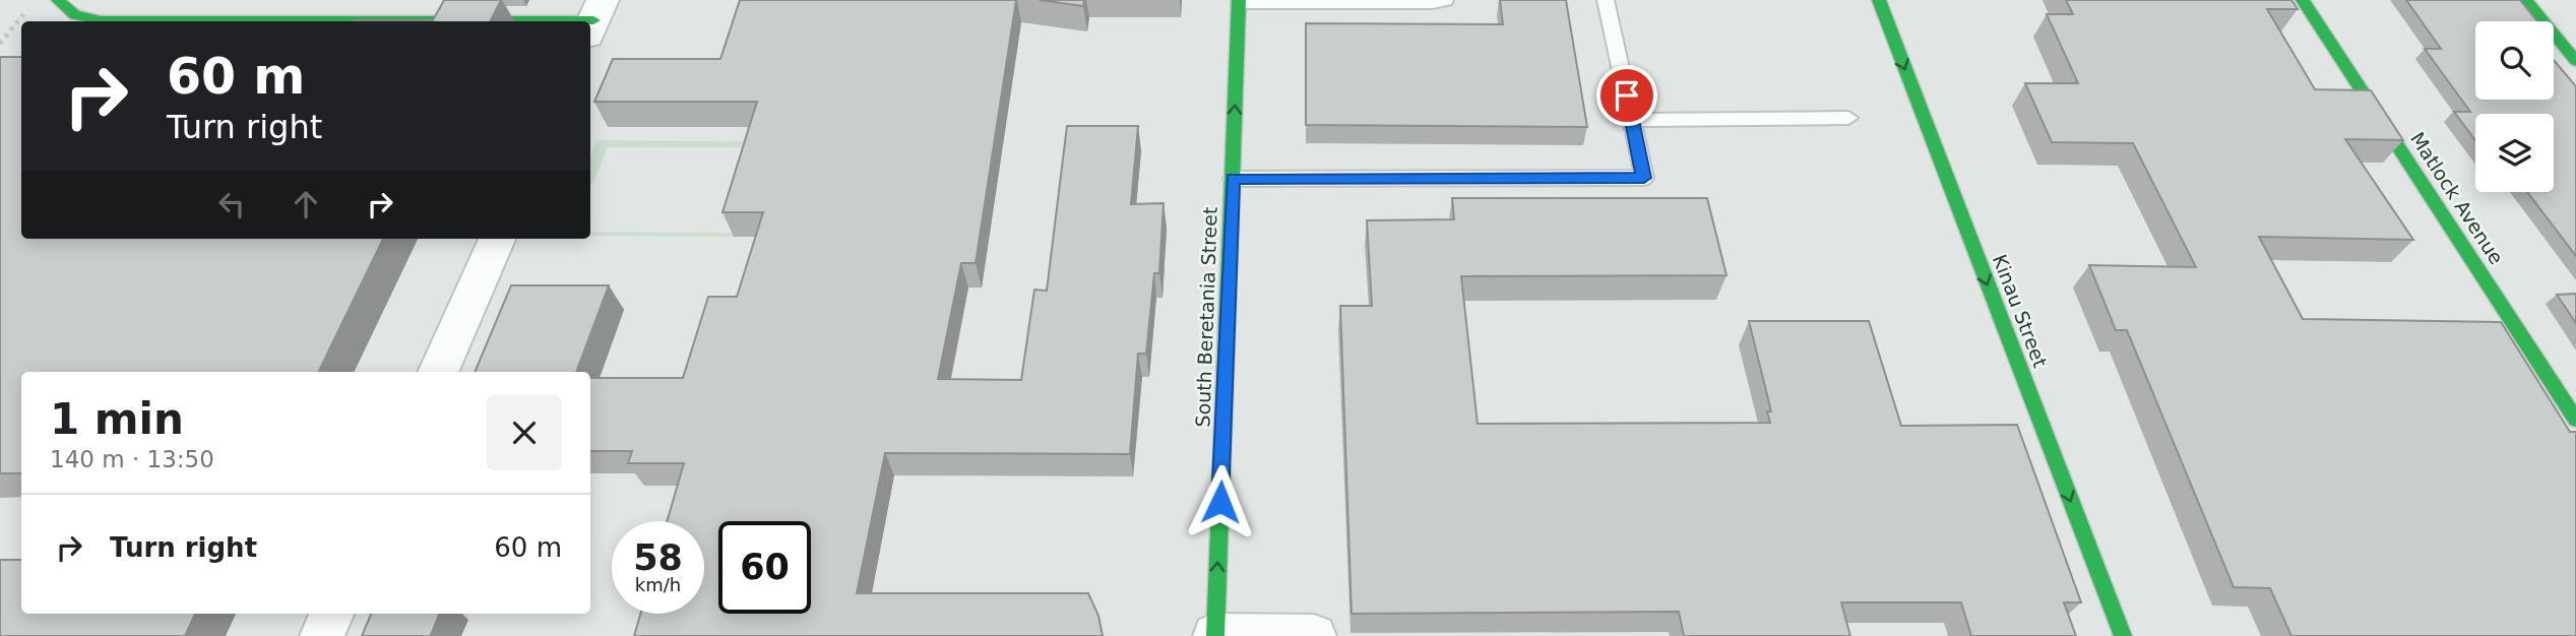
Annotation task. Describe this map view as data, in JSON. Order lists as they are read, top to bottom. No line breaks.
{"streets":{"main road":["Matlock Avenue","Kinau Street","South Beretania Street"]},"one_way":["Kinau Street","South Beretania Street"],"page":{"turn":["60 m","Turn right"],"heading":["1 min","140 m · 13:50"],"list":[{"name":"Turn right","value":"60 m"}],"speed":"58 km/h","limit":"60"}}
